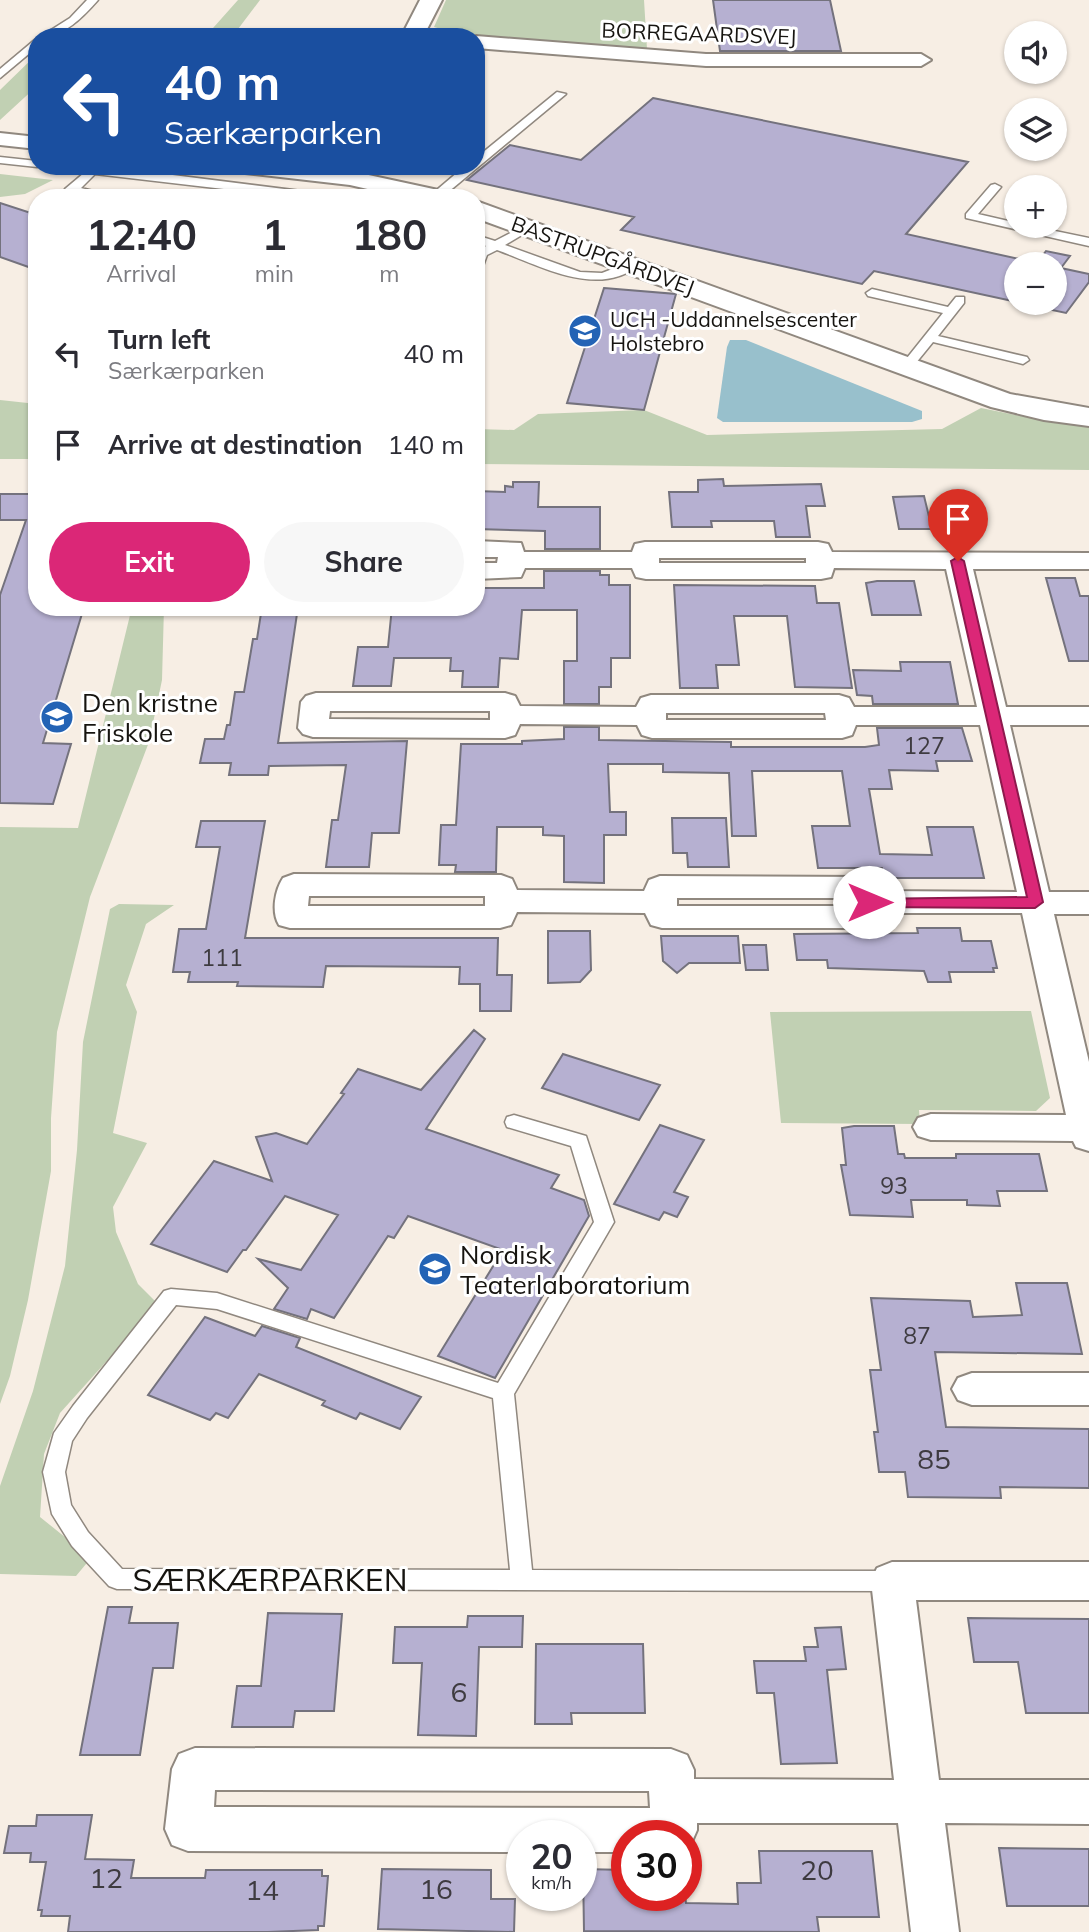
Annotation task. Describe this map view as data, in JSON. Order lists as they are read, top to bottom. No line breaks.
{"streets":{"street":["BORREGAARDSVEJ","BASTRUPGÅRDVEJ","SÆRKÆRPARKEN"]},"places":{"school or university":["UCH -Uddannelsescenter Holstebro","Den kristne Friskole","Nordisk Teaterlaboratorium"]},"house_numbers":["127","111","93","87","85","6","20","12","16","14"],"page":{"map_buttons":["+","−"],"turn":["40 m","Særkærparken"],"eta":["12:40","Arrival","1","min","180","m"],"list":[{"name":"Turn left","note":"Særkærparken","value":"40 m"},{"name":"Arrive at destination","value":"140 m"}],"buttons":["Exit","Share"],"speed":"20 km/h","limit":"30"}}
